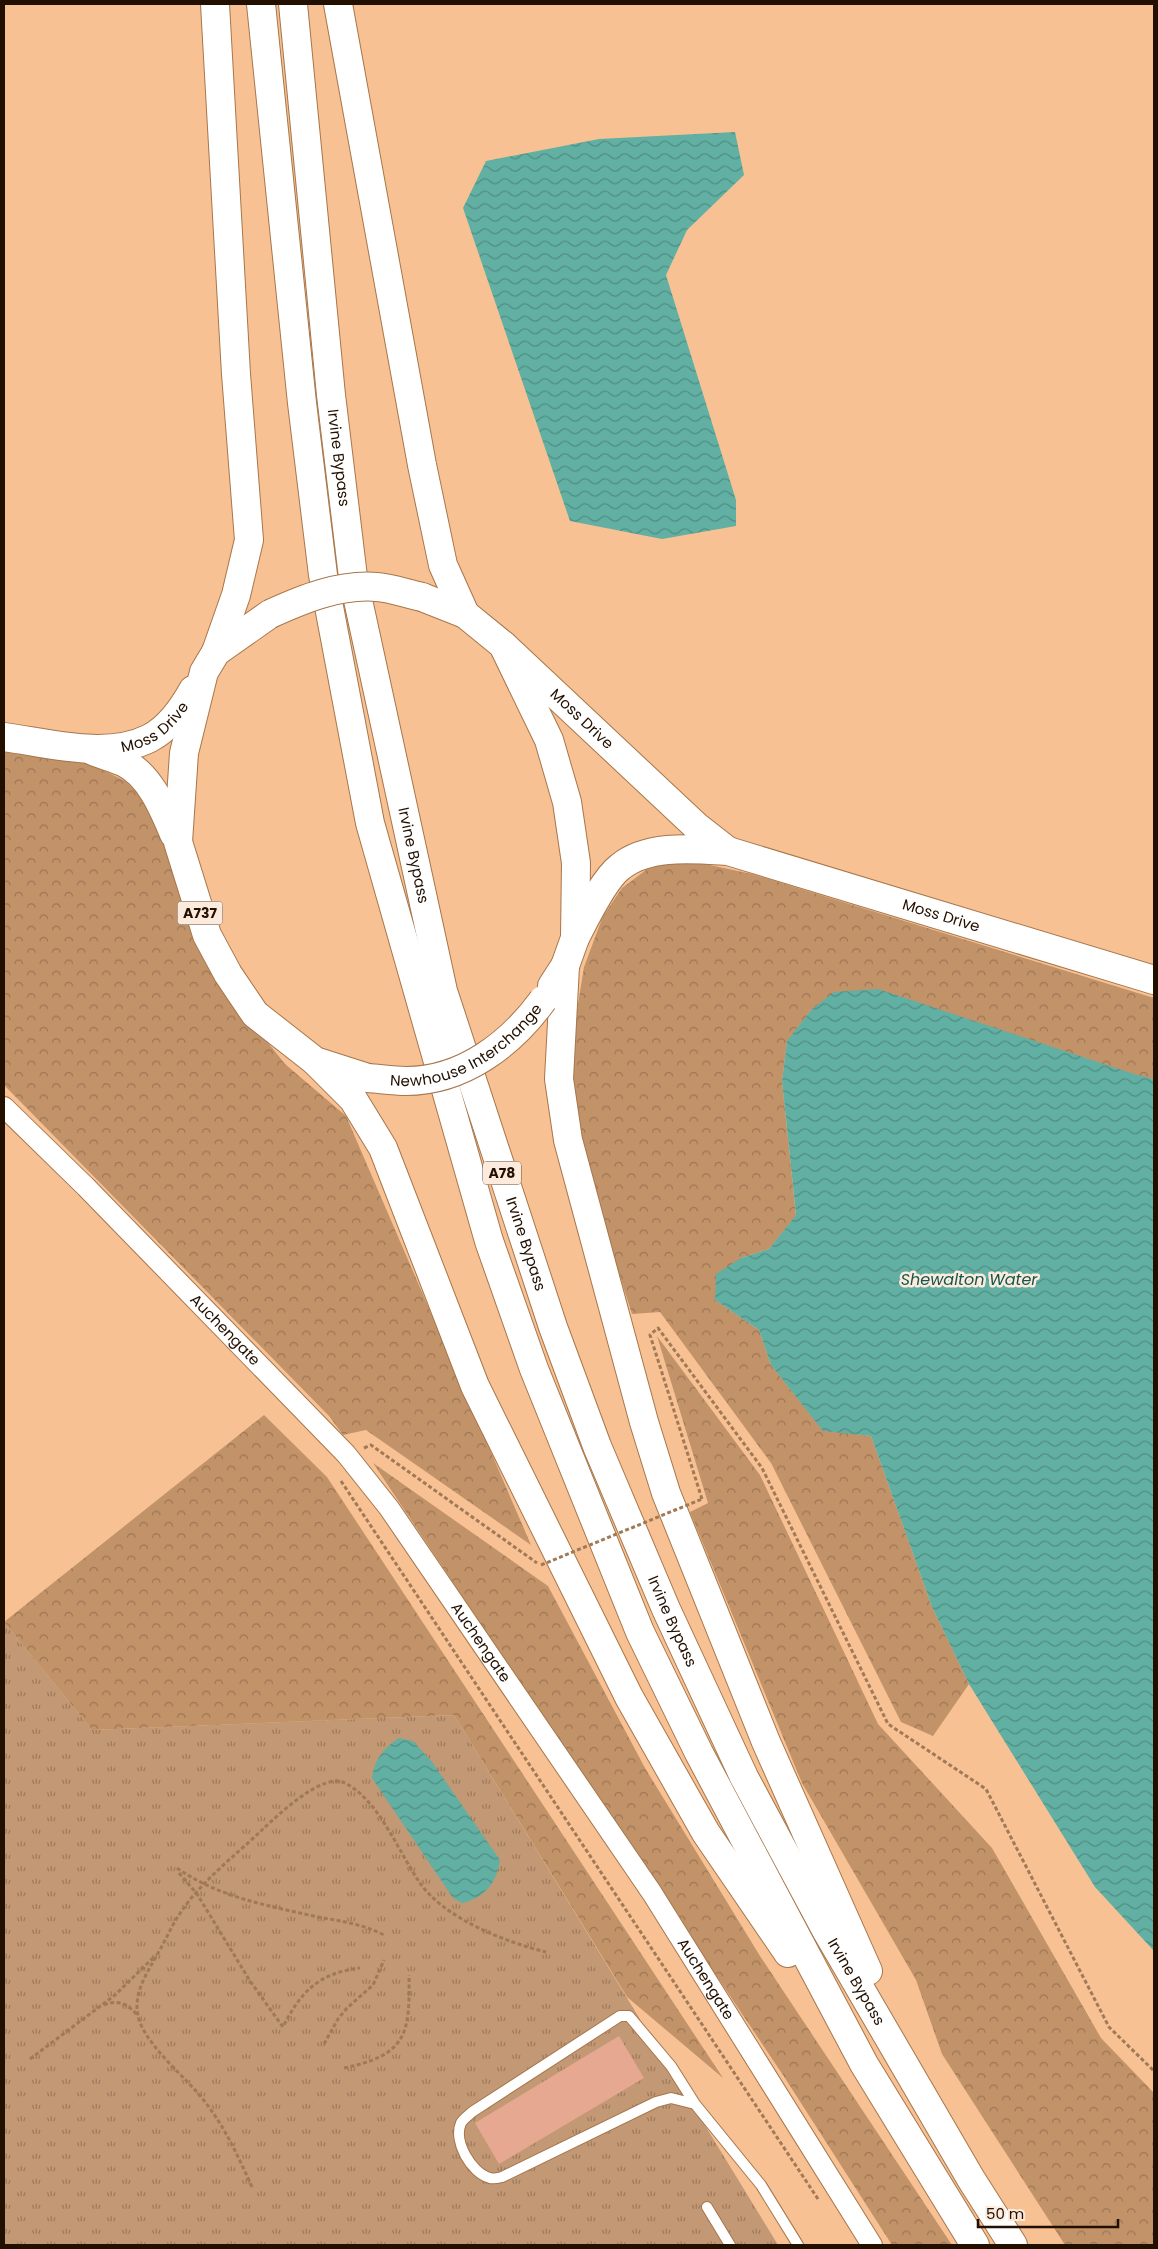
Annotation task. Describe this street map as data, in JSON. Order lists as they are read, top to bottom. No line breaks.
{"streets":{"main road":["Irvine Bypass","Moss Drive","A737","Newhouse Interchange","A78"],"street":["Auchengate"]},"crossings":[["Moss Drive","Newhouse Interchange"]],"water":["Shewalton Water"],"scale_bar":"50 m"}
